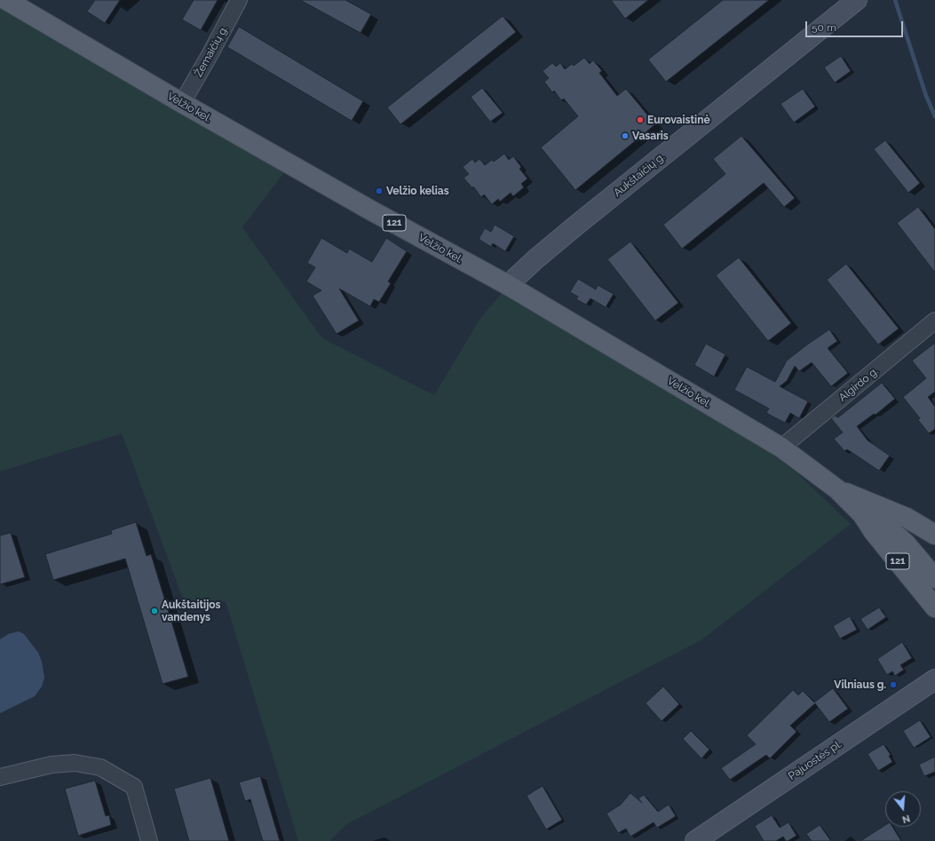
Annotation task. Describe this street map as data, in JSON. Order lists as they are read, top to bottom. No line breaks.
{"streets":{"main road":["Velžio kel.","Aukštaičių g.","121","Pajuostės pl."],"street":["Žemaičių g.","Algirdo g."]},"crossings":[["Žemaičių g.","Velžio kel."],["Velžio kel.","Aukštaičių g."],["Velžio kel.","121"],["Velžio kel.","Algirdo g."]],"places":["Eurovaistinė","Vasaris","Velžio kelias","Aukštaitijos vandenys","Vilniaus g."],"scale_bar":"50 m","north":"bottom"}
